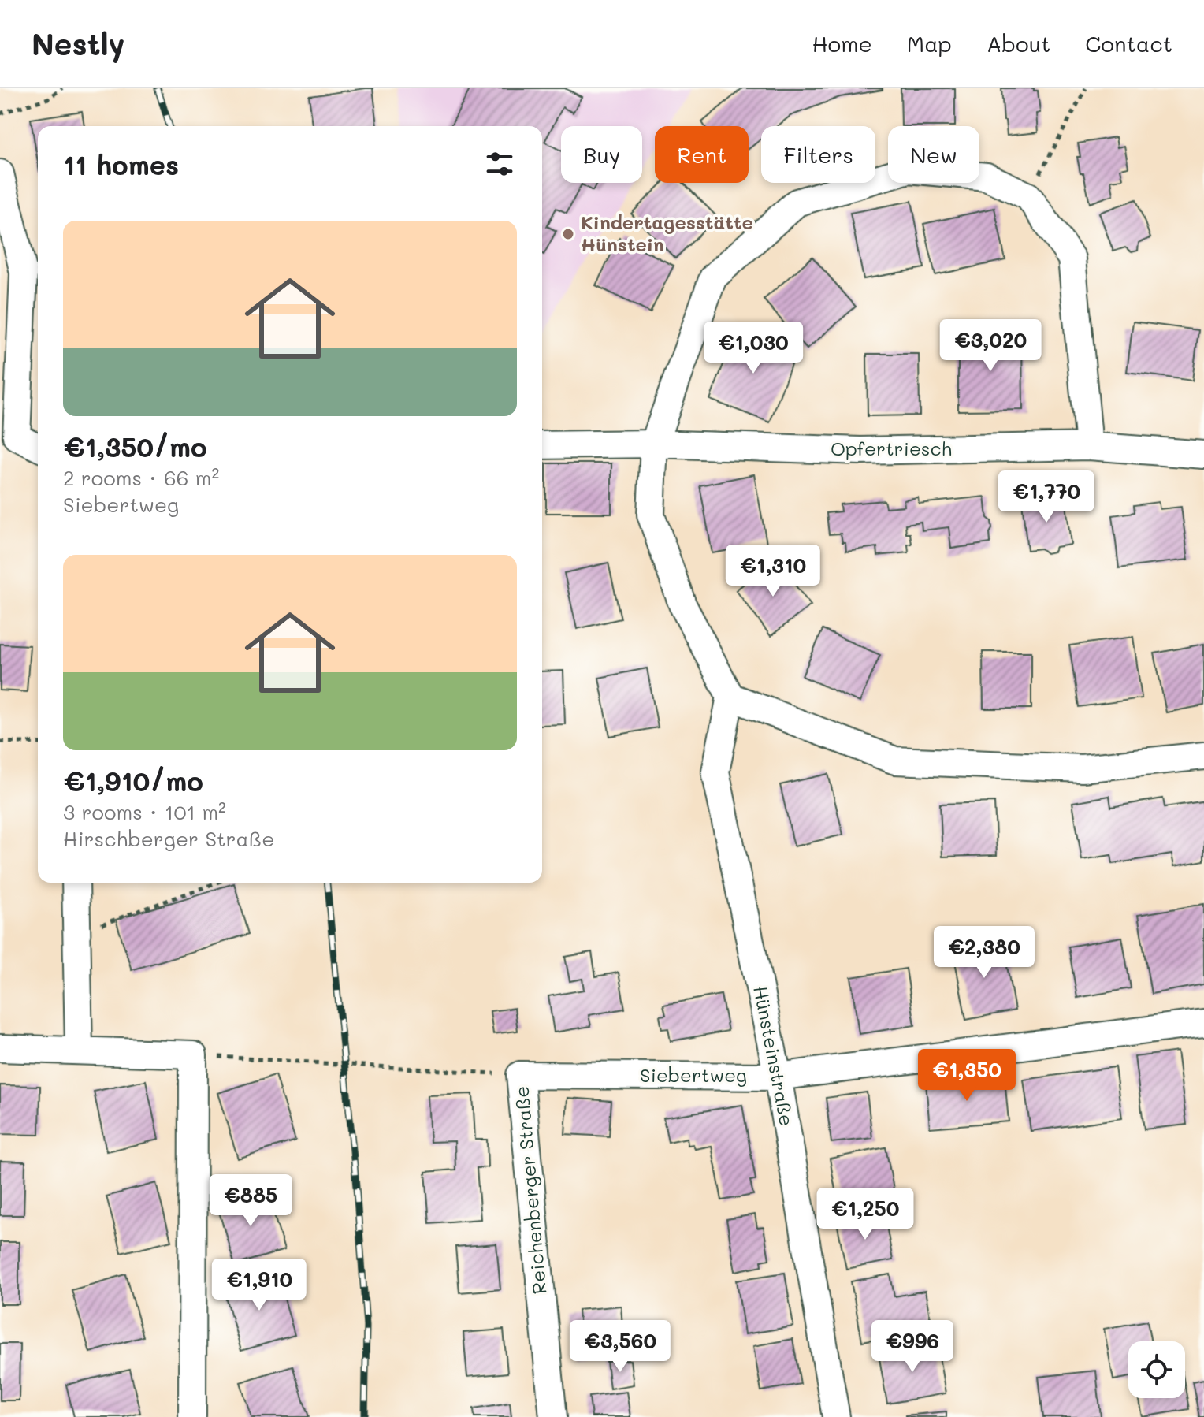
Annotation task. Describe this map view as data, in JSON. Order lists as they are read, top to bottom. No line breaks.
{"streets":{"street":["Opfertriesch","Hünsteinstraße","Siebertweg","Reichenberger Straße"]},"crossings":[["Hünsteinstraße","Siebertweg"],["Siebertweg","Reichenberger Straße"]],"places":["Kindertagesstätte Hünstein"],"page":{"header":"Nestly","nav":["Home","Map","About","Contact"],"chip":["Buy","Rent","Filters","New"],"heading":"11 homes","list":[{"name":"€1,350/mo","note":"2 rooms · 66 m² · Siebertweg"},{"name":"€1,910/mo","note":"3 rooms · 101 m² · Hirschberger Straße"}],"price":["€3,020","€1,030","€1,770","€1,310","€2,380","€1,350","€885","€1,250","€1,910","€3,560","€996"]}}
